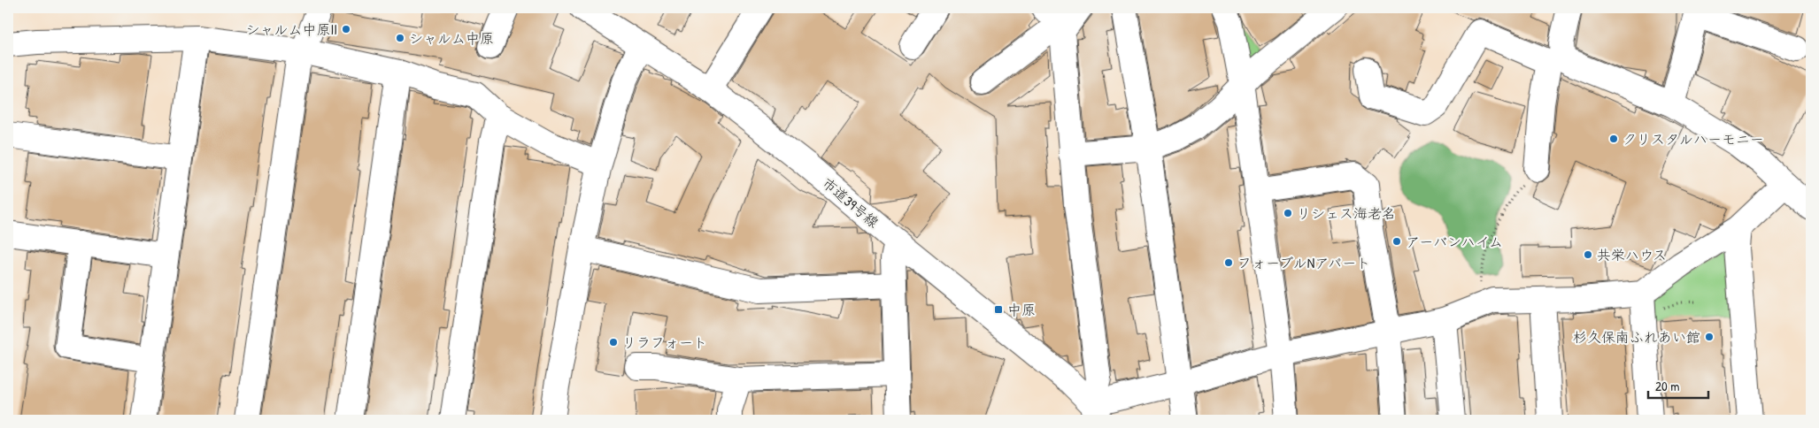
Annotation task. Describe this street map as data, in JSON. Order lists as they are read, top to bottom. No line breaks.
{"streets":{"street":["市道39号線"]},"places":{"other":["シャルム中原II","シャルム中原","クリスタルハーモニー","リシェス海老名","アーバンハイム","共栄ハウス","フォーブルNアパート","杉久保南ふれあい館","リラフォート"],"transit":["中原"]},"scale_bar":"20 m"}
